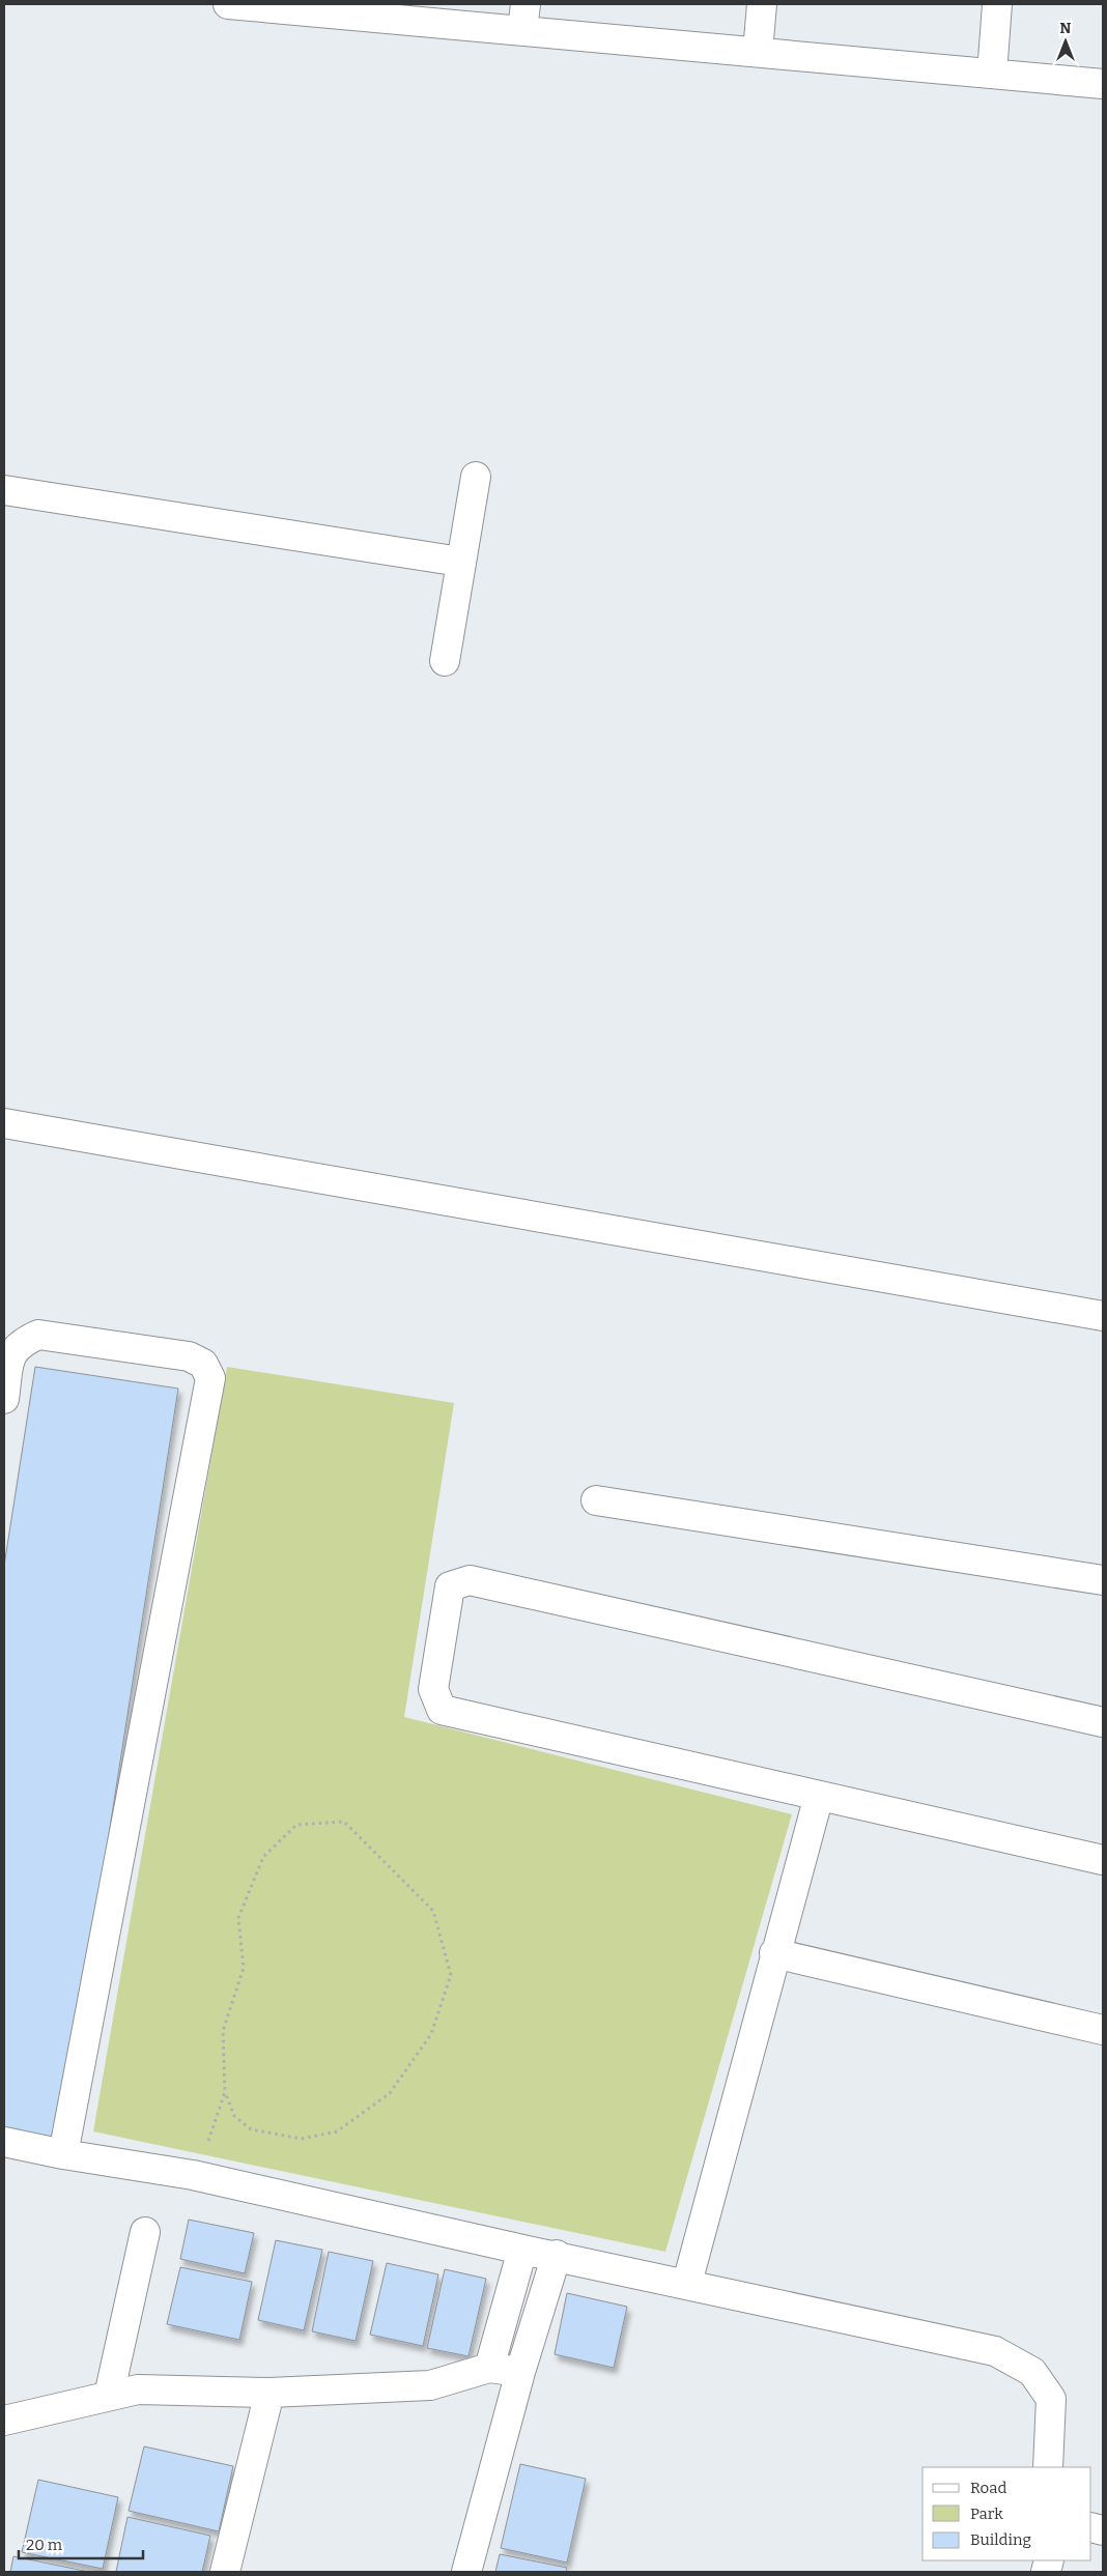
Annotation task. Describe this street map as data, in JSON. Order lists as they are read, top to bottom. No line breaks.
{"legend":["Road","Park","Building"],"scale_bar":"20 m","north":"top"}
